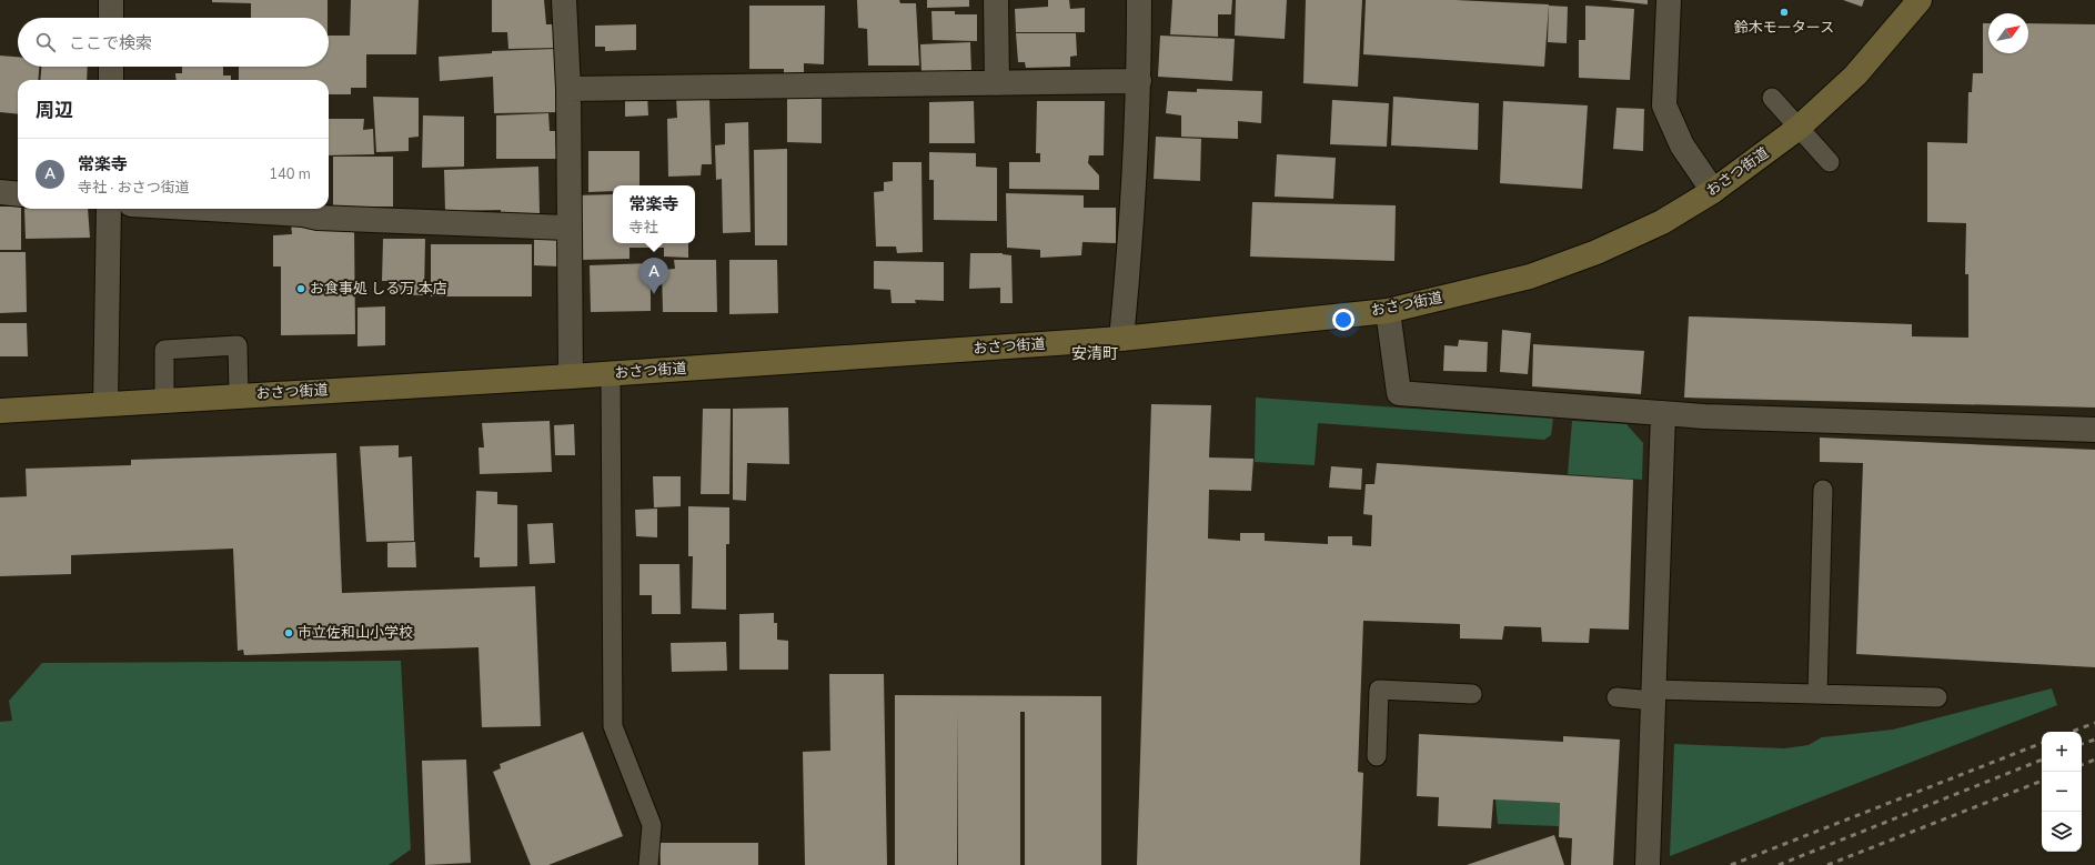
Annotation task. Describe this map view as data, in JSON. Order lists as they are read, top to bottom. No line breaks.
{"streets":{"street":["おさつ街道"]},"districts":["安清町"],"places":["鈴木モータース","お食事処 しる万 本店","市立佐和山小学校"],"north":"top right","page":{"search":"ここで検索","heading":"周辺","list":[{"mark":"A","name":"常楽寺","note":"寺社 · おさつ街道","value":"140 m"}],"popup":["常楽寺","寺社"],"pins":"A","map_buttons":["+","−"]}}
